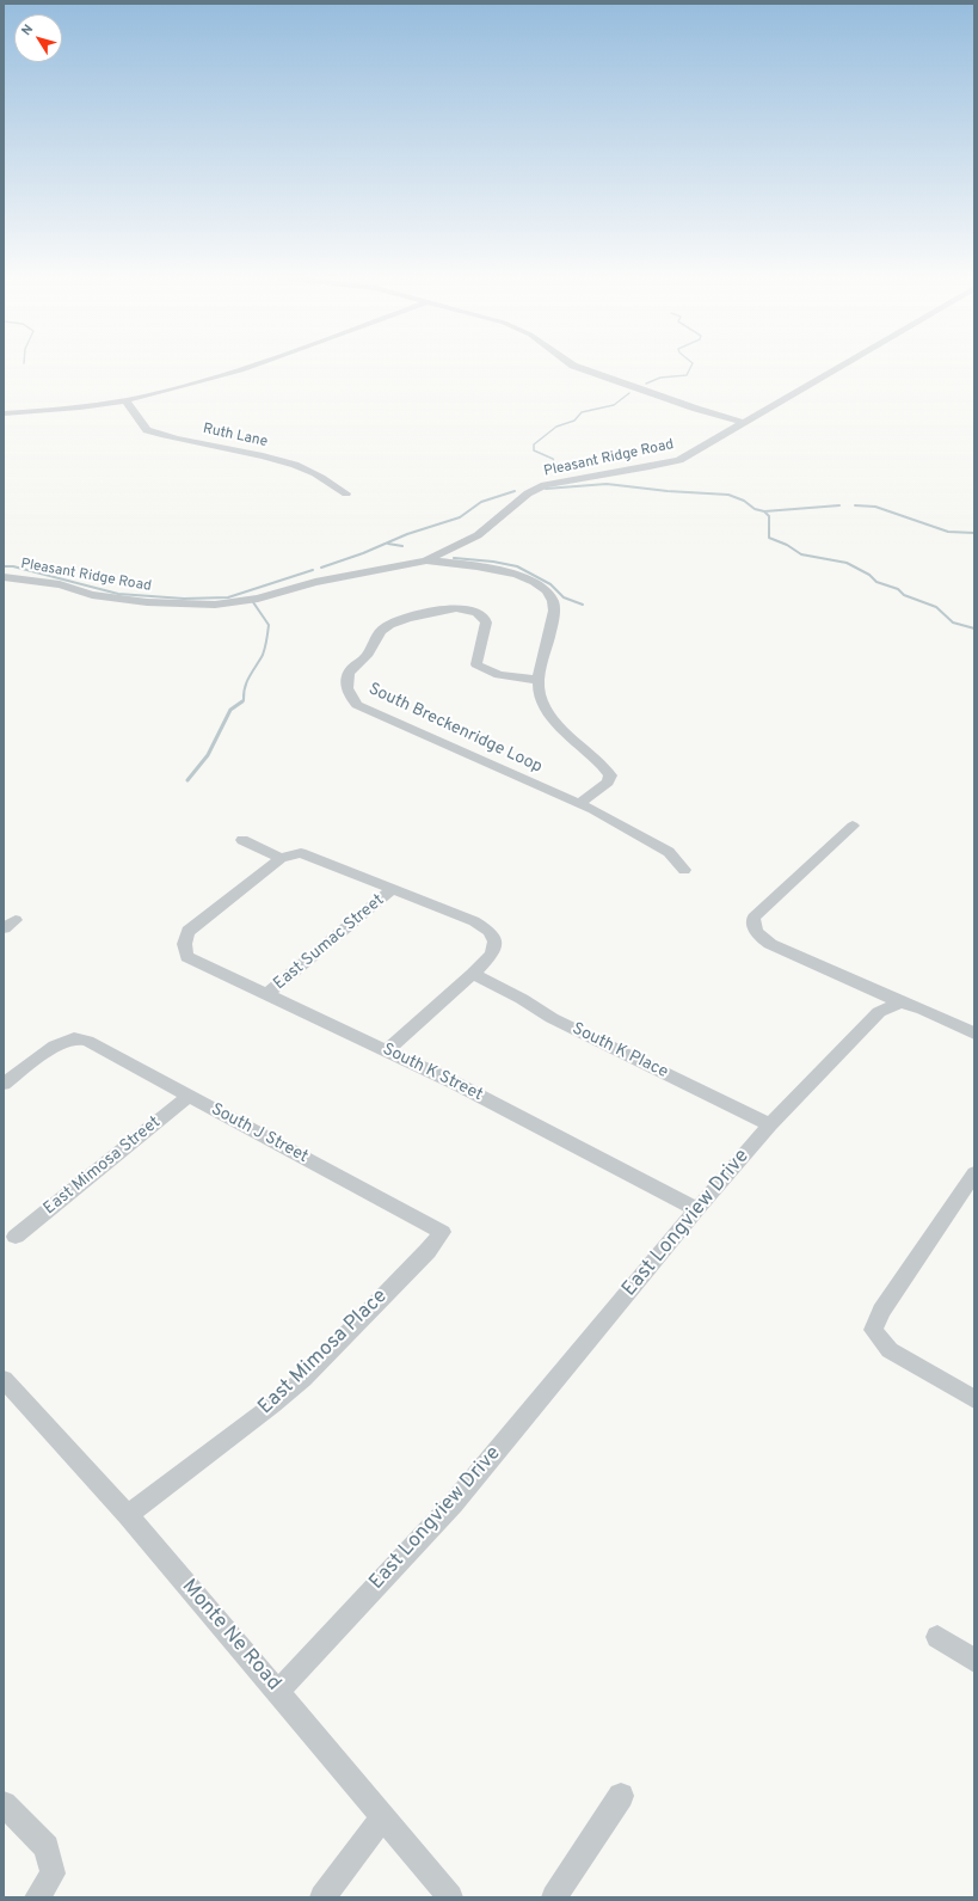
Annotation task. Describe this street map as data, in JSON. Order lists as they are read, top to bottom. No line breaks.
{"streets":{"street":["Ruth Lane","Pleasant Ridge Road","South Breckenridge Loop","East Sumac Street","South K Place","South K Street","South J Street","East Mimosa Street","East Longview Drive","East Mimosa Place","Monte Ne Road"]},"crossings":[["East Sumac Street","South K Street"],["South K Place","East Longview Drive"],["South K Street","East Longview Drive"],["South J Street","East Mimosa Street"],["South J Street","East Mimosa Place"],["East Longview Drive","Monte Ne Road"],["East Mimosa Place","Monte Ne Road"]],"north":"top left"}
